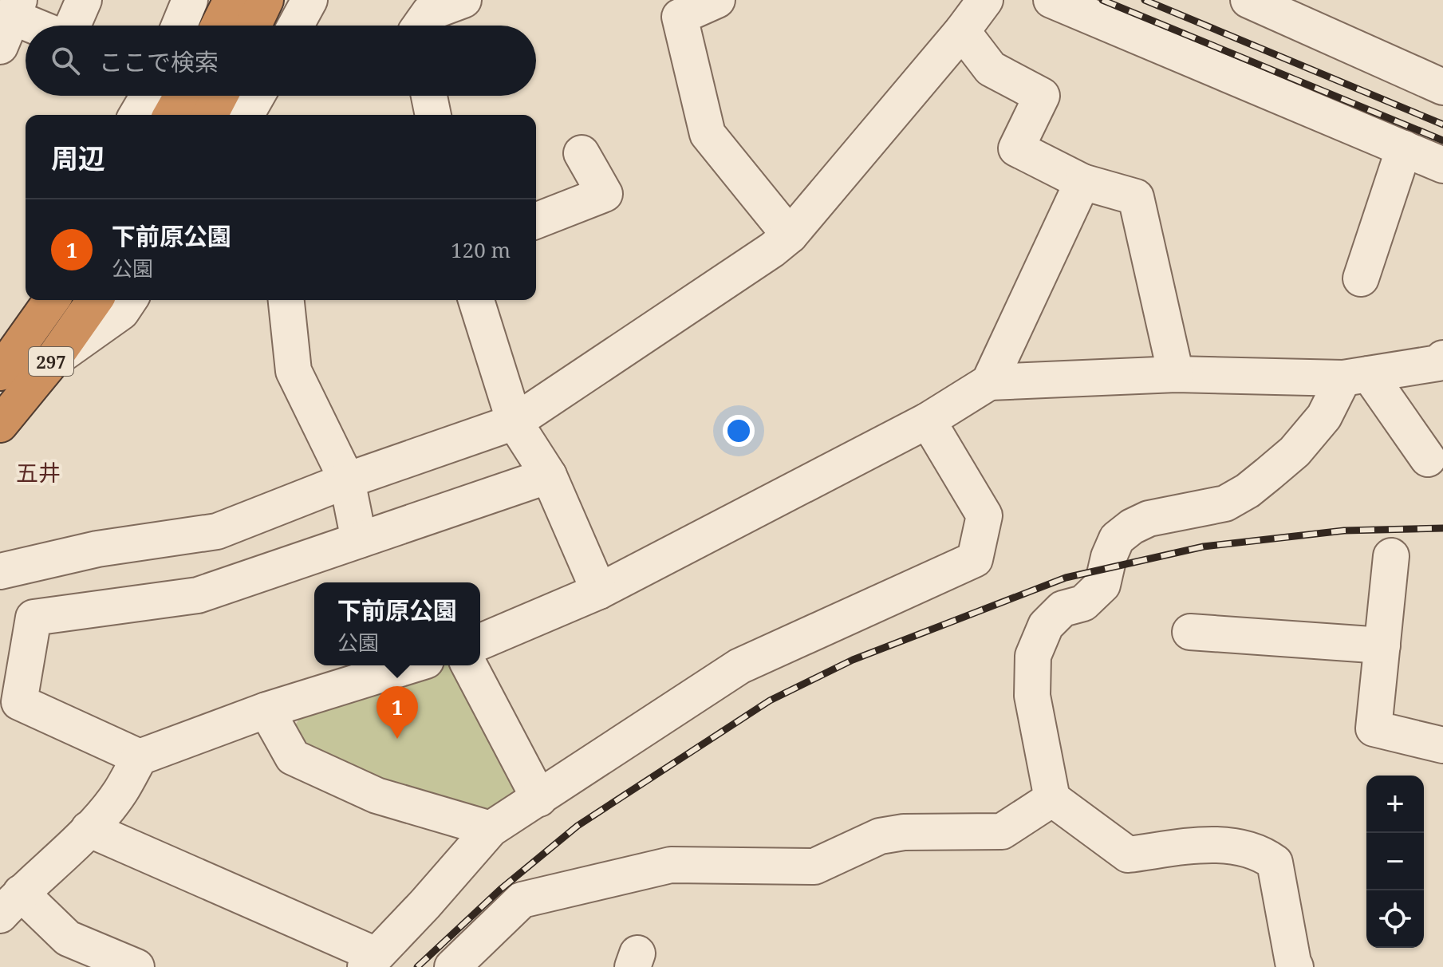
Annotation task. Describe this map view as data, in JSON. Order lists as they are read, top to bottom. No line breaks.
{"streets":{"highway":["297"]},"districts":["五井"],"page":{"search":"ここで検索","heading":"周辺","list":[{"mark":"1","name":"下前原公園","note":"公園","value":"120 m"}],"popup":["下前原公園","公園"],"pins":"1","map_buttons":["+","−"]}}
